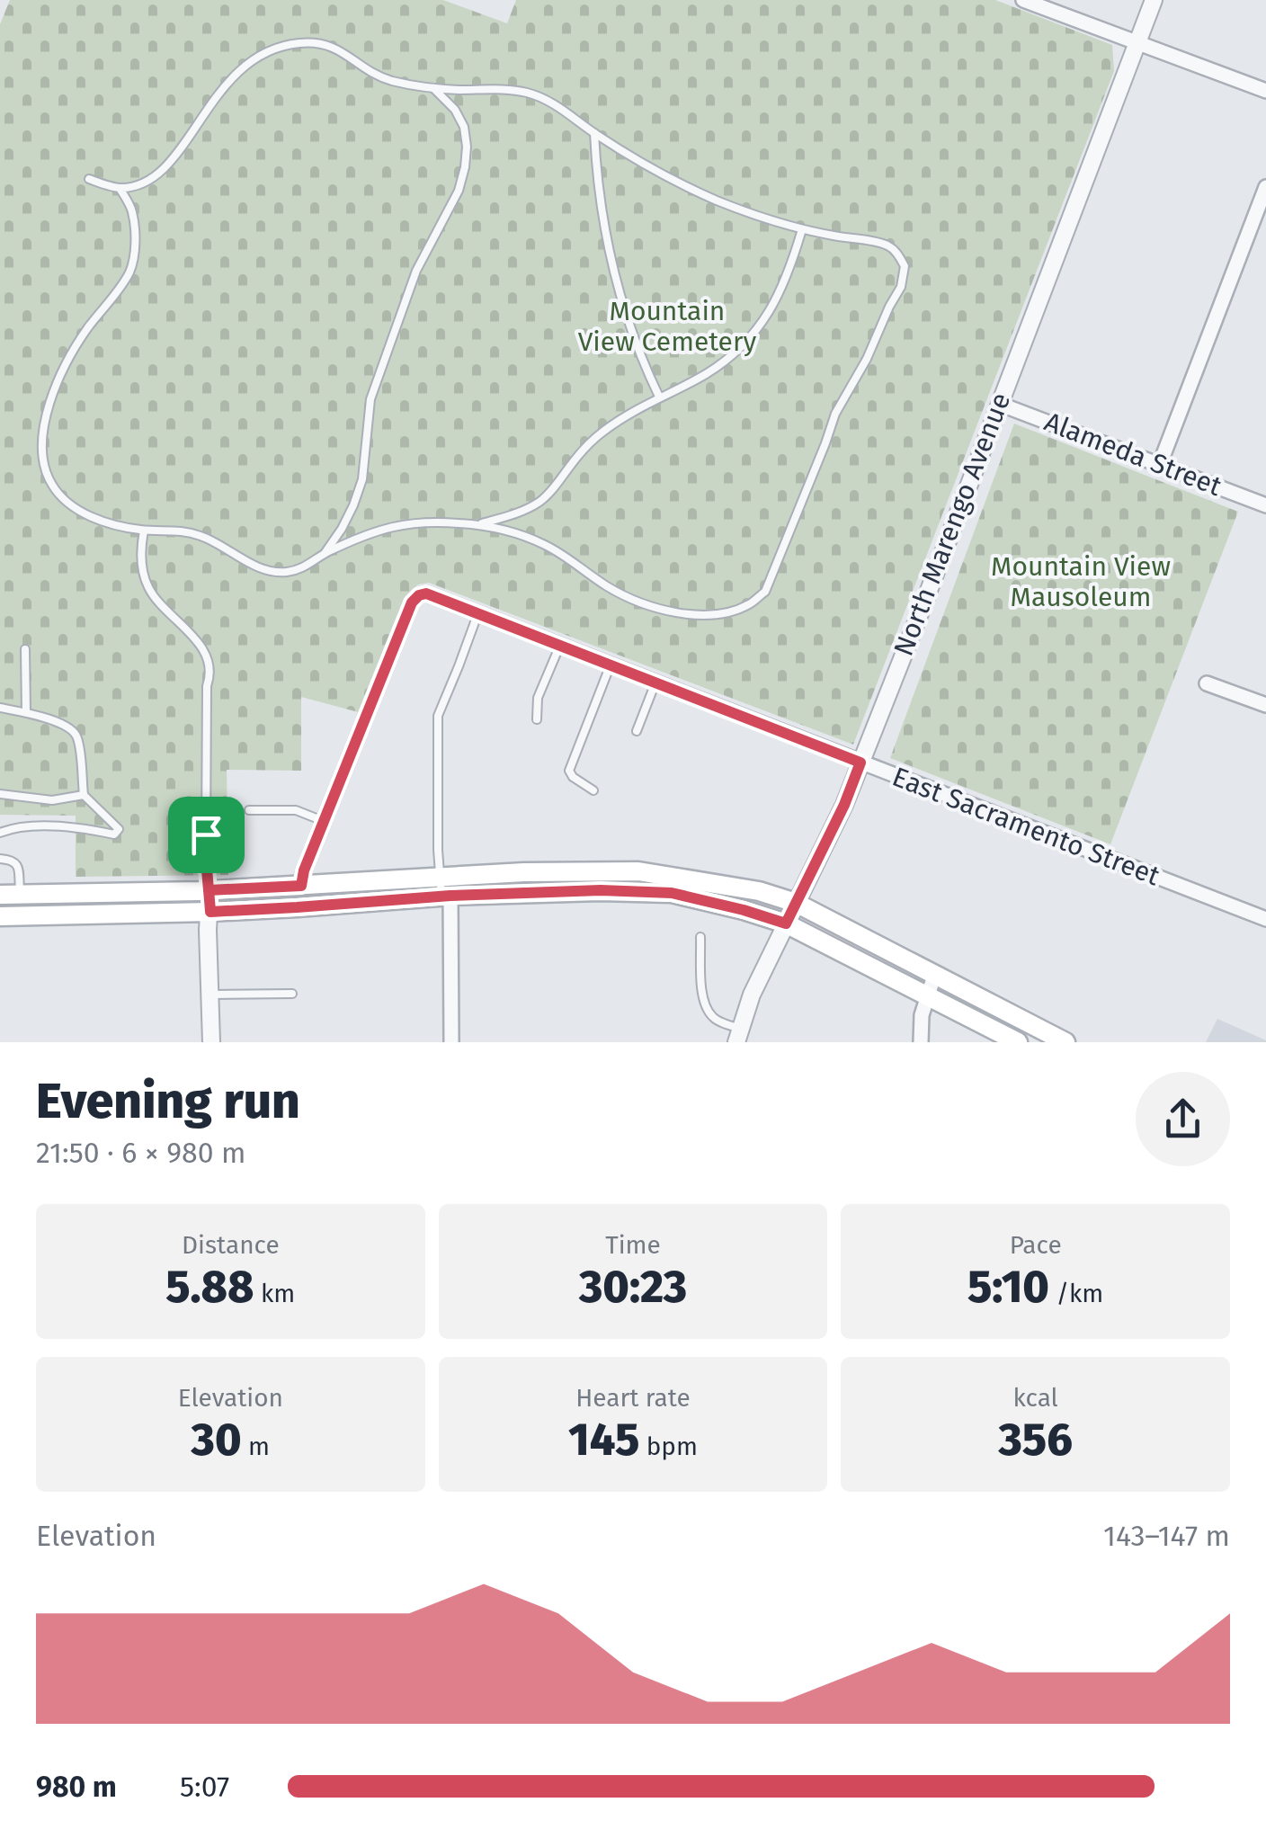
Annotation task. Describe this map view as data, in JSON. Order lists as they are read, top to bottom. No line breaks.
{"streets":{"street":["Alameda Street","North Marengo Avenue","East Sacramento Street"]},"crossings":[["Alameda Street","North Marengo Avenue"],["North Marengo Avenue","East Sacramento Street"]],"parks":["Mountain View Cemetery","Mountain View Mausoleum"],"page":{"heading":["Evening run","21:50 · 6 × 980 m"],"stats":[["Distance","5.88 km"],["Time","30:23"],["Pace","5:10 /km"],["Elevation","30 m"],["Heart rate","145 bpm"],["kcal","356"]],"chart":["Elevation","143–147 m"],"list":[{"name":"980 m","note":"5:07"}]}}
